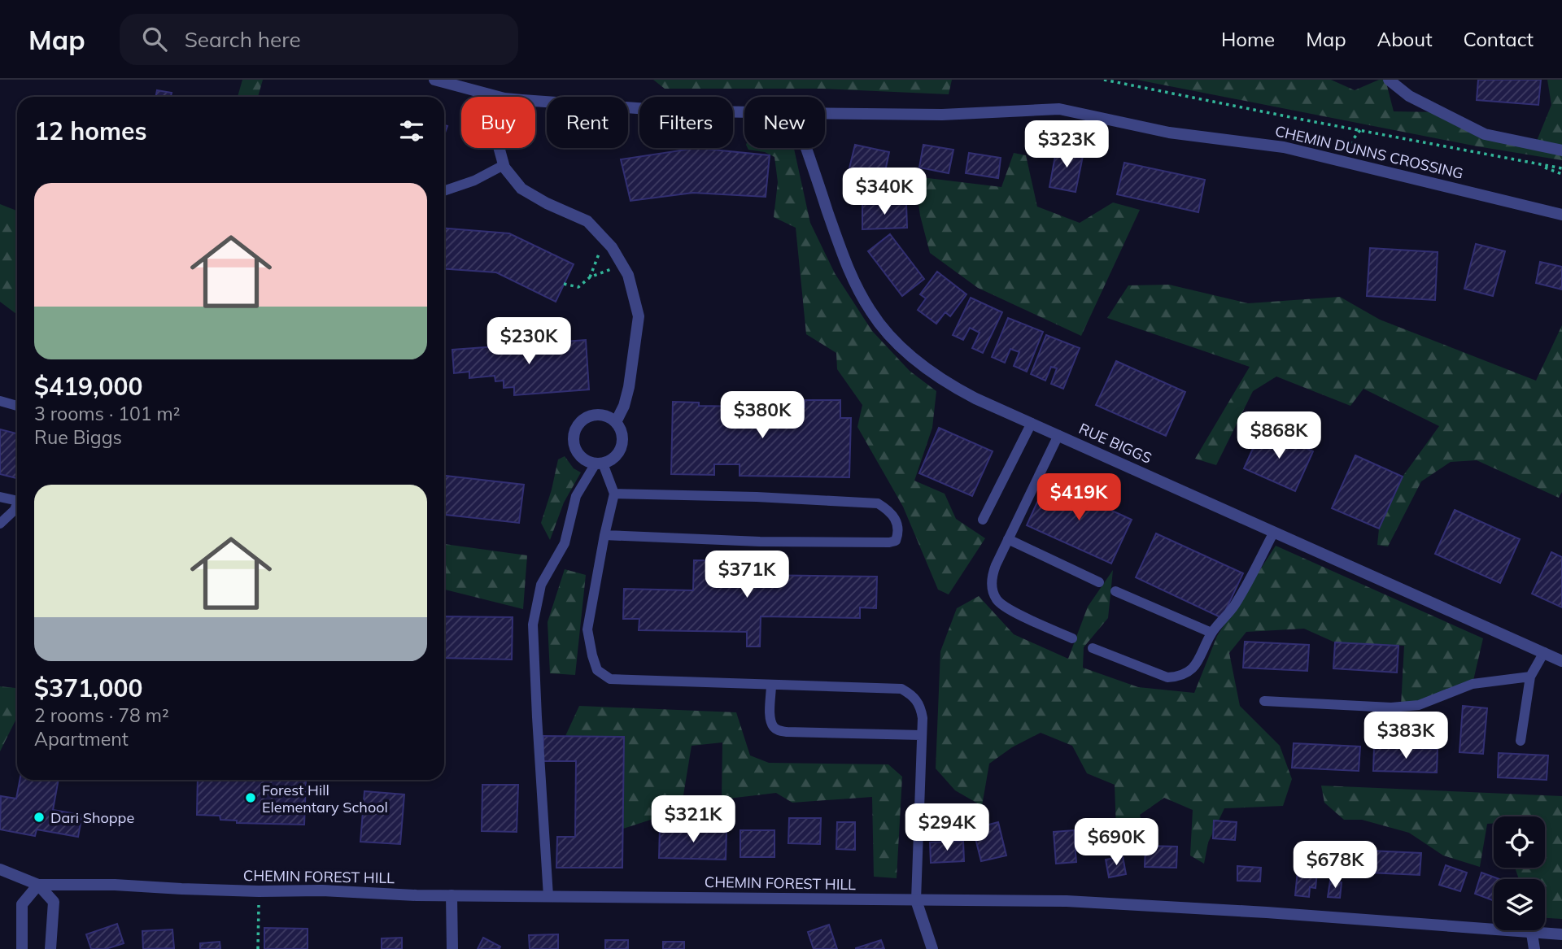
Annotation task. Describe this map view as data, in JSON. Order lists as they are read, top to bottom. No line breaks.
{"streets":{"street":["CHEMIN DUNNS CROSSING","RUE BIGGS","CHEMIN FOREST HILL"]},"places":["Forest Hill Elementary School","Dari Shoppe"],"page":{"header":"Map","search":"Search here","nav":["Home","Map","About","Contact"],"chip":["Buy","Rent","Filters","New"],"heading":"12 homes","price":["$323K","$340K","$230K","$380K","$868K","$419K","$371K","$383K","$321K","$294K","$690K","$678K"],"list":[{"name":"$419,000","note":"3 rooms · 101 m² · Rue Biggs"},{"name":"$371,000","note":"2 rooms · 78 m² · Apartment"}]}}
